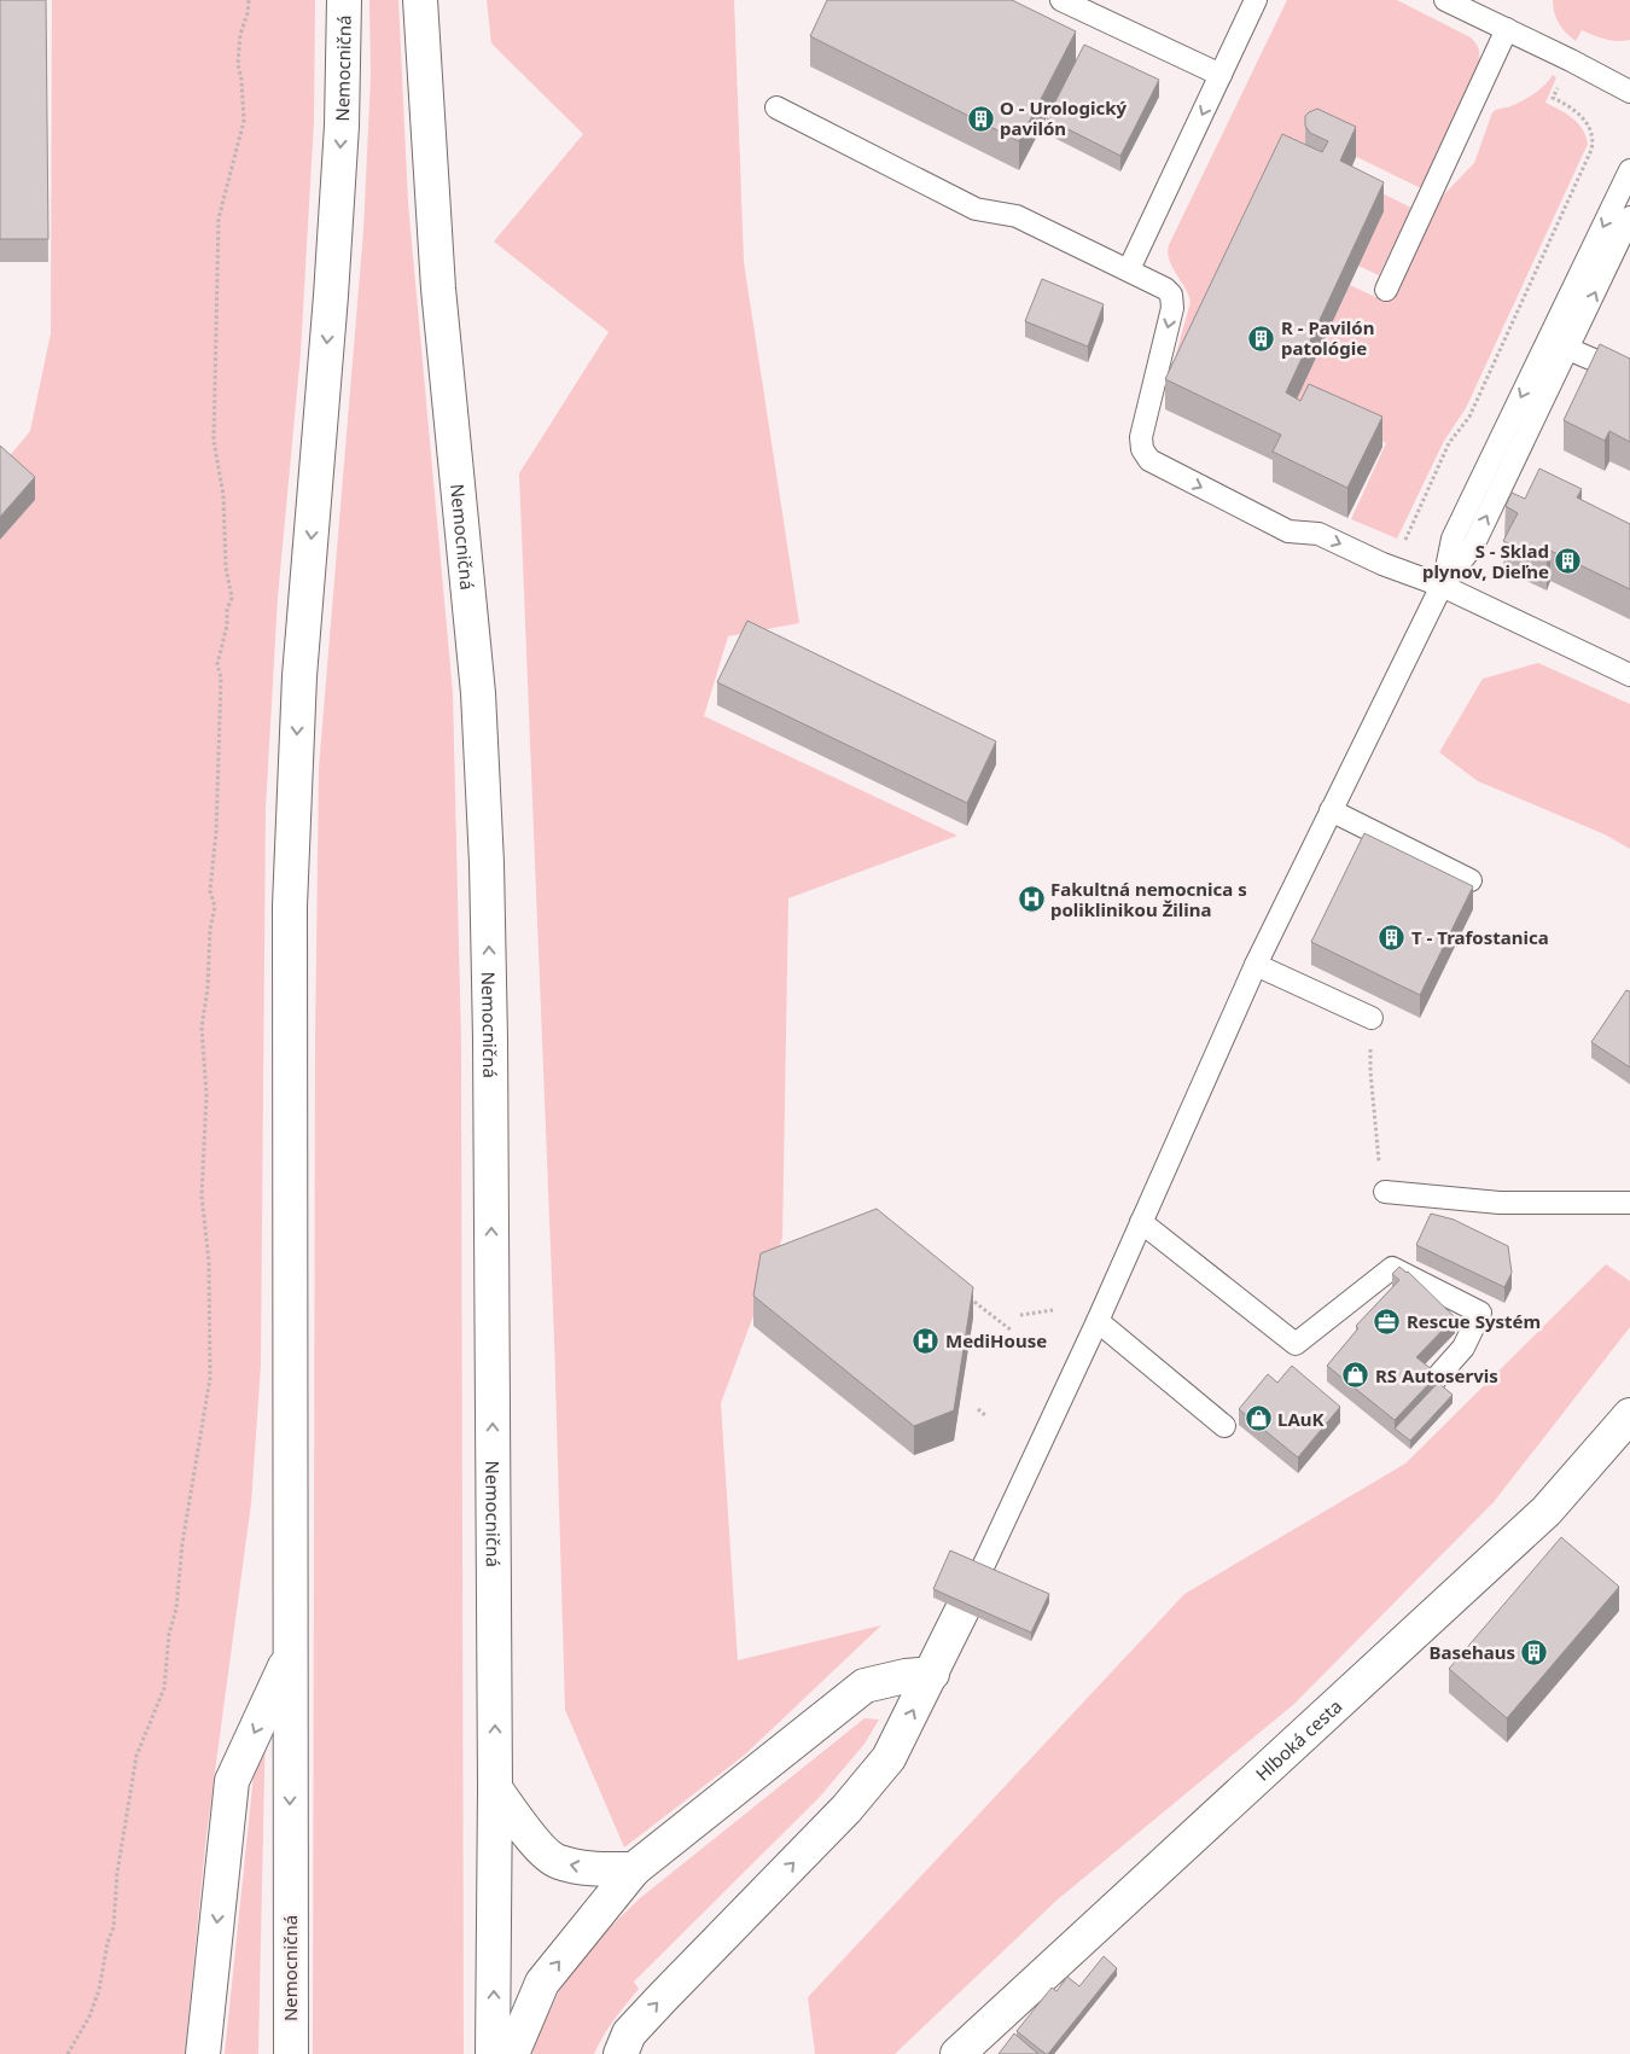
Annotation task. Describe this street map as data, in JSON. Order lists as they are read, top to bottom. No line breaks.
{"streets":{"main road":["Nemocničná","Hlboká cesta"]},"places":{"building":["O - Urologický pavilón","R - Pavilón patológie","S - Sklad plynov, Dieľne","T - Trafostanica","Basehaus"],"hospital":["Fakultná nemocnica s poliklinikou Žilina","MediHouse"],"office":["Rescue Systém"],"shop":["RS Autoservis","LAuK"]}}
